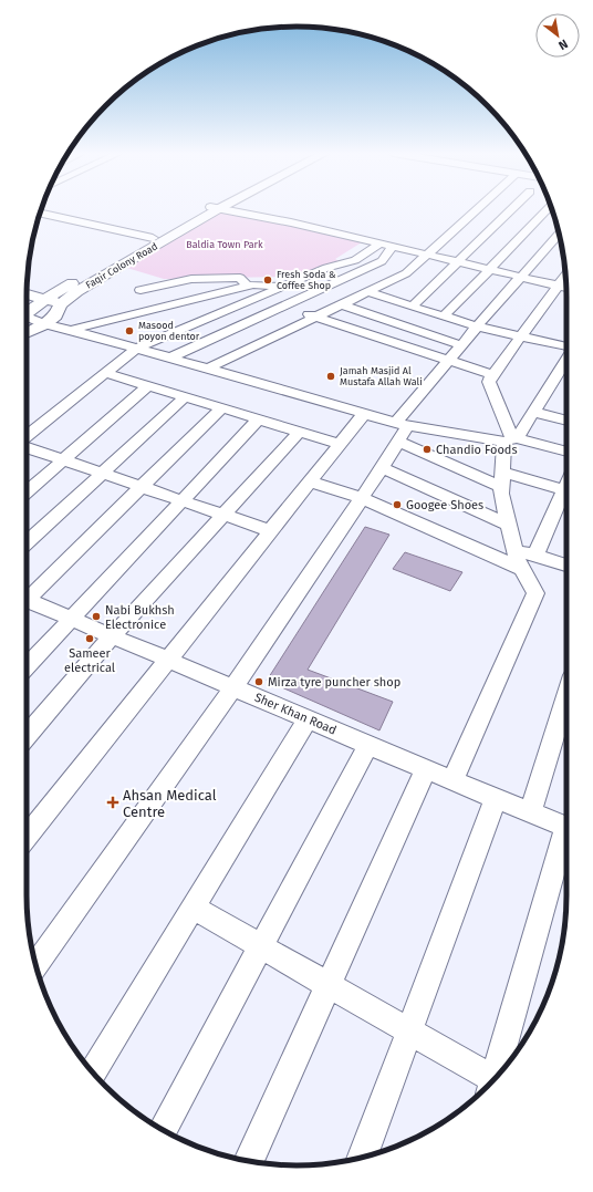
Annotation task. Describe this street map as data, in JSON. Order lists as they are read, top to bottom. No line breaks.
{"streets":{"main road":["Faqir Colony Road"],"street":["Sher Khan Road"]},"parks":["Baldia Town Park"],"places":{"other":["Fresh Soda & Coffee Shop","Masood poyon dentor","Jamah Masjid Al Mustafa Allah Wali","Chandio Foods","Googee Shoes","Nabi Bukhsh Electronice","Sameer electrical","Mirza tyre puncher shop"],"health":["Ahsan Medical Centre"]},"north":"bottom right"}
